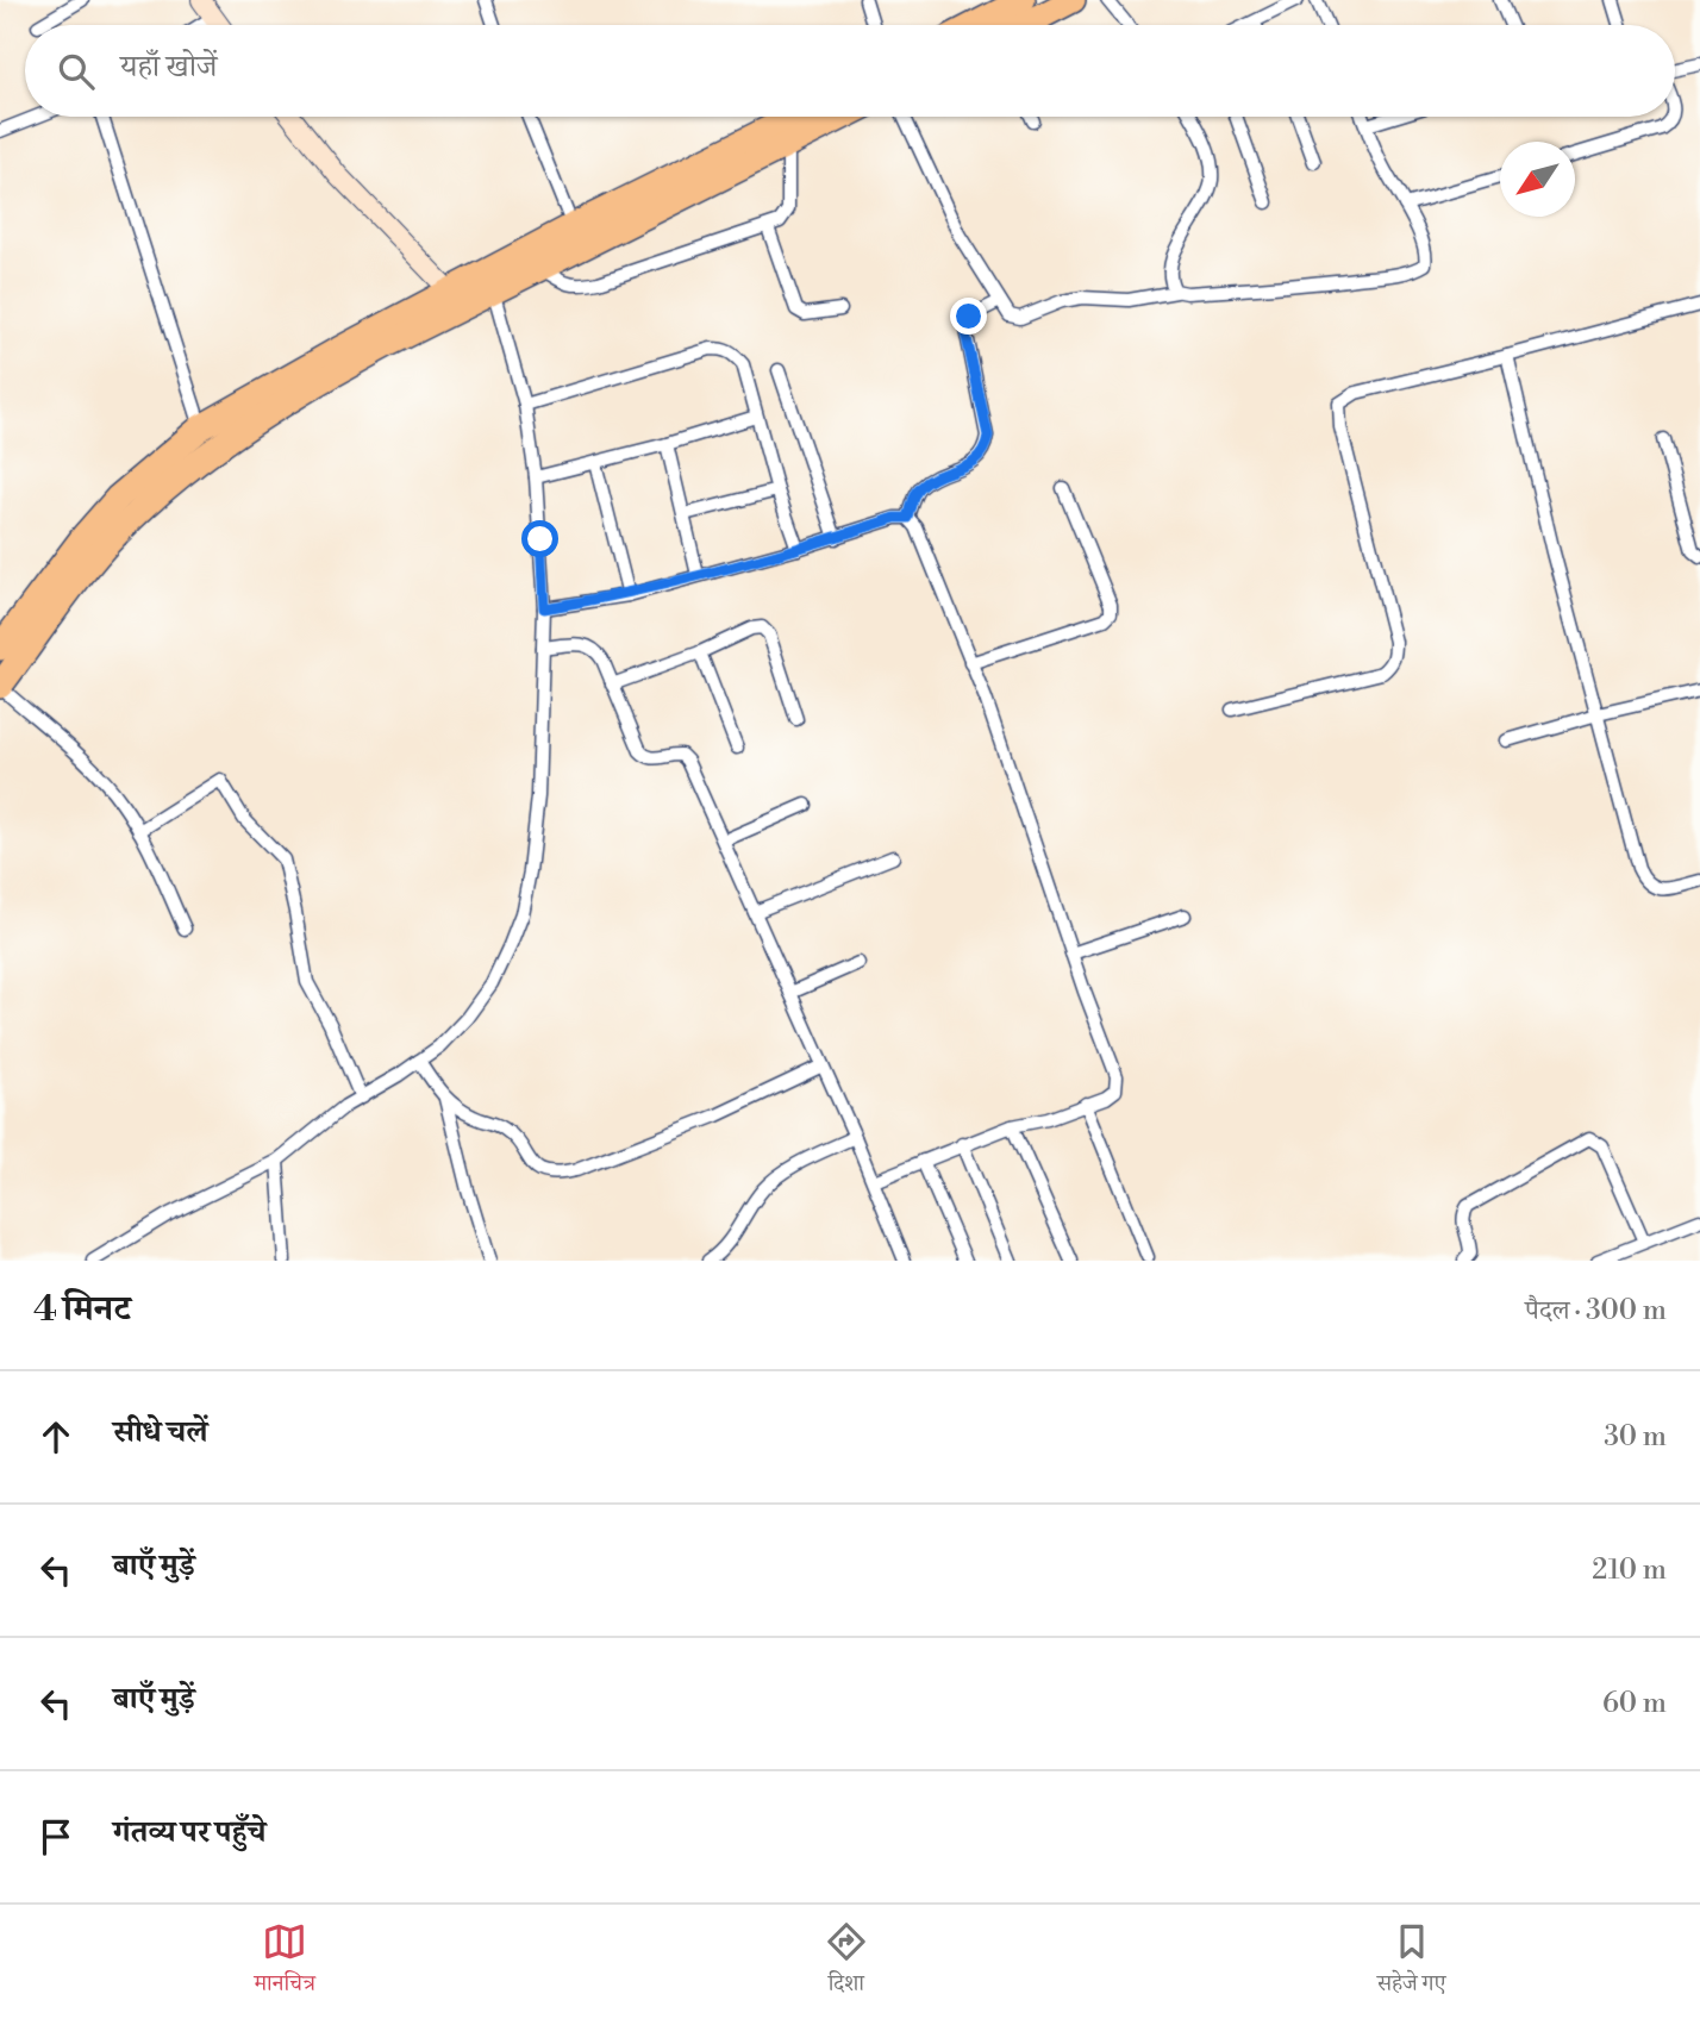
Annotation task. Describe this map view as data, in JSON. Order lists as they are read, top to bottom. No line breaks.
{"north":"bottom left","page":{"search":"यहाँ खोजें","heading":["4 मिनट","पैदल · 300 m"],"list":[["सीधे चलें","30 m"],["बाएँ मुड़ें","210 m"],["बाएँ मुड़ें","60 m"],"गंतव्य पर पहुँचे"],"nav":["मानचित्र","दिशा","सहेजे गए"]}}
